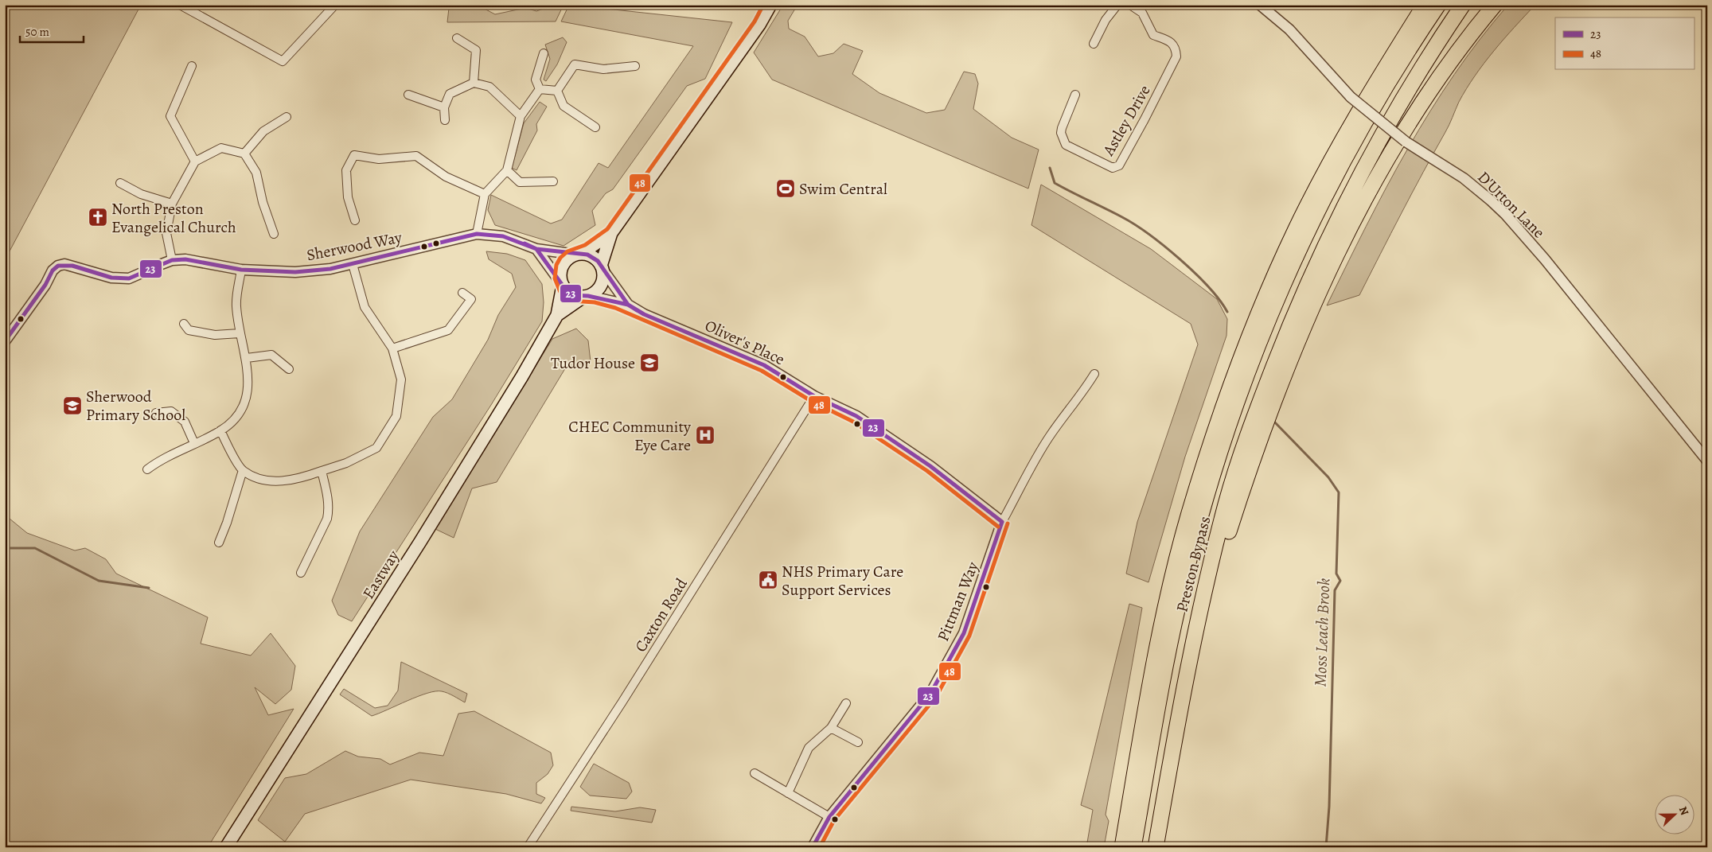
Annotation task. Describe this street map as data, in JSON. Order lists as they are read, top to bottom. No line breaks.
{"streets":{"highway":["Preston Bypass"],"main road":["Eastway"],"street":["Astley Drive","D'Urton Lane","Sherwood Way","Oliver's Place","Pittman Way","Caxton Road"]},"crossings":[["Sherwood Way","Oliver's Place"],["Sherwood Way","Eastway"],["Oliver's Place","Eastway"],["Oliver's Place","Pittman Way"],["Oliver's Place","Caxton Road"]],"water":["Moss Leach Brook"],"places":{"sports":["Swim Central"],"church":["North Preston Evangelical Church"],"school or university":["Tudor House","Sherwood Primary School"],"hospital":["CHEC Community Eye Care"],"public building":["NHS Primary Care Support Services"]},"lines":["transit line 48","transit line 23"],"legend":["23","48"],"scale_bar":"50 m","north":"right"}
